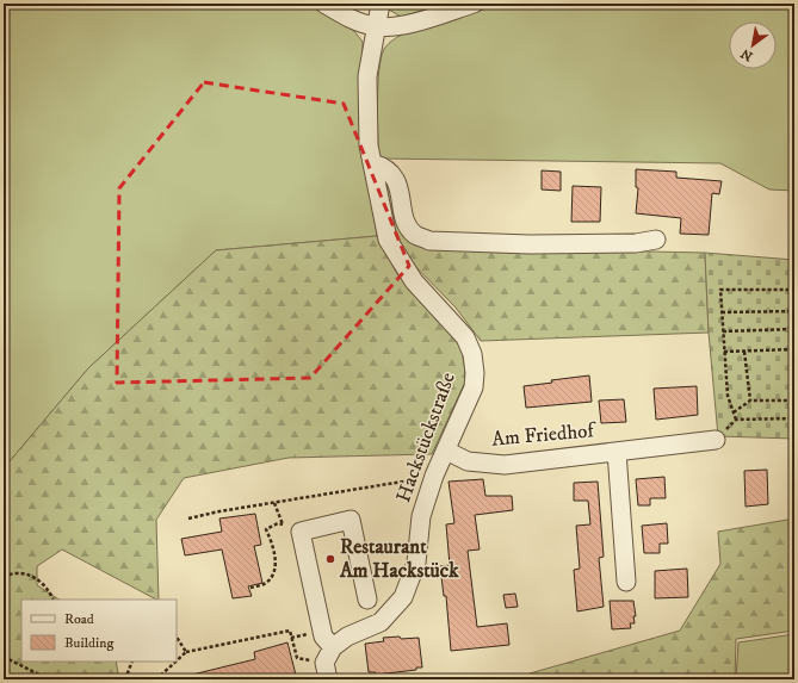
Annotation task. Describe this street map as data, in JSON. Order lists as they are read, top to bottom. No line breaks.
{"streets":{"street":["Am Friedhof","Hackstückstraße"]},"crossings":[["Am Friedhof","Hackstückstraße"]],"places":["Restaurant Am Hackstück"],"legend":["Road","Building"],"north":"bottom left"}
